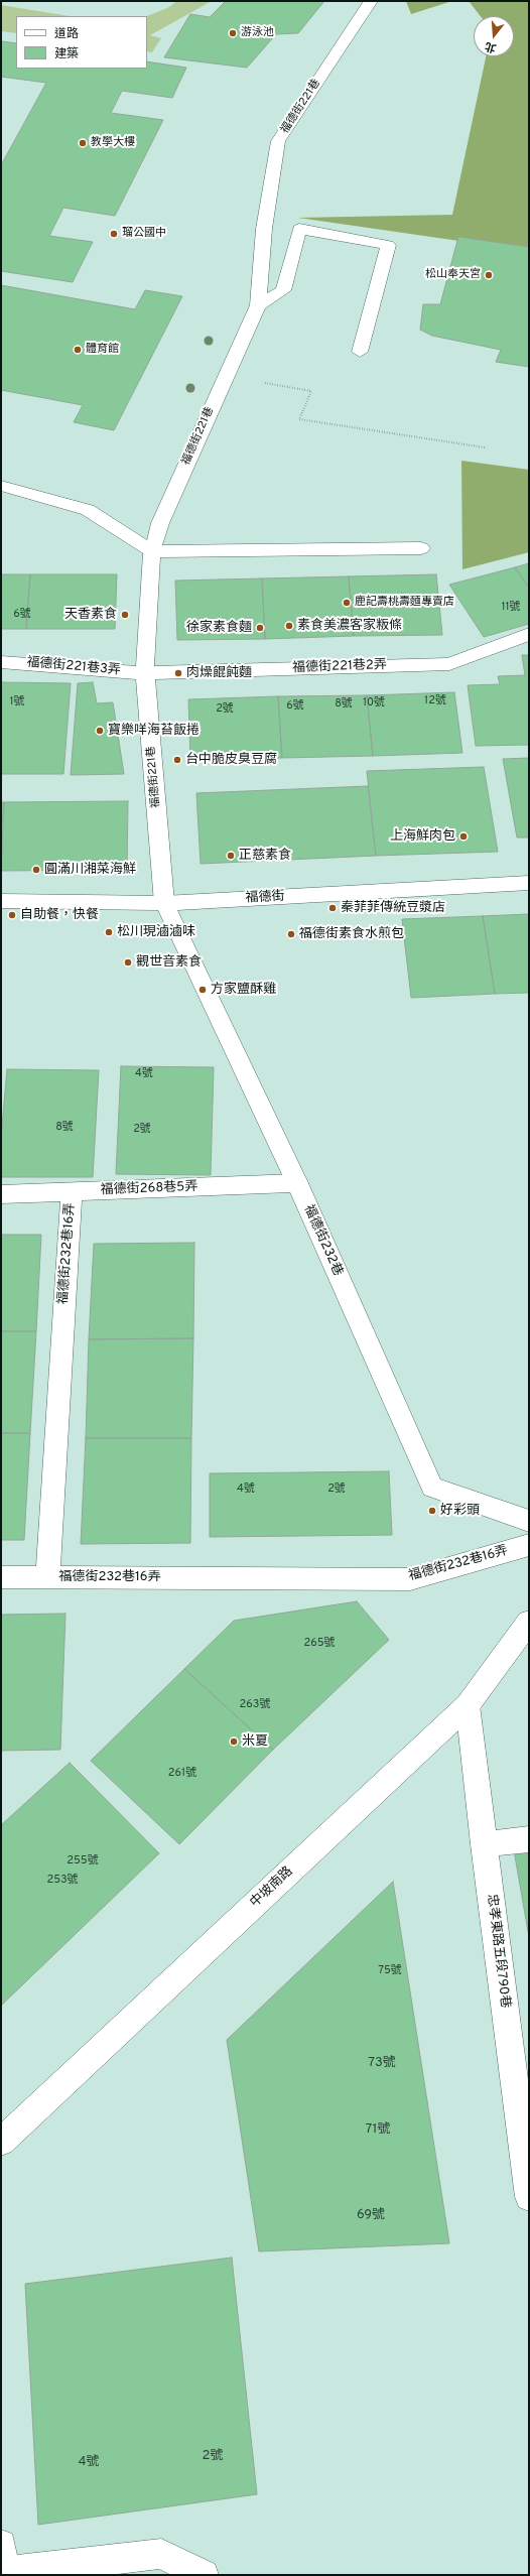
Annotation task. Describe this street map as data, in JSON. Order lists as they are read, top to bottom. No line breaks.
{"streets":{"street":["福德街221巷","福德街221巷3弄","福德街221巷2弄","福德街","福德街268巷5弄","福德街232巷","福德街232巷16弄","中坡南路","忠孝東路五段790巷"]},"crossings":[["福德街221巷","福德街221巷3弄"],["福德街221巷","福德街221巷2弄"],["福德街221巷","福德街"],["福德街221巷","福德街232巷"],["福德街221巷3弄","福德街221巷2弄"],["福德街","福德街232巷"],["福德街268巷5弄","福德街232巷"],["福德街268巷5弄","福德街232巷16弄"],["中坡南路","忠孝東路五段790巷"]],"places":["游泳池","教學大樓","瑠公國中","松山奉天宮","體育館","鹿記壽桃壽麵專賣店","天香素食","素食美濃客家粄條","徐家素食麵","肉燥餛飩麵","寶樂咩海苔飯捲","台中脆皮臭豆腐","上海鮮肉包","正慈素食","圓滿川湘菜海鮮","秦菲菲傳統豆漿店","自助餐，快餐","松川現滷滷味","福德街素食水煎包","觀世音素食","方家鹽酥雞","好彩頭","米夏"],"house_numbers":["11號","6號","12號","1號","10號","8號","6號","2號","4號","8號","2號","4號","2號","265號","263號","261號","255號","253號","75號","73號","71號","69號","2號","4號"],"legend":["道路","建築"],"north":"bottom"}
